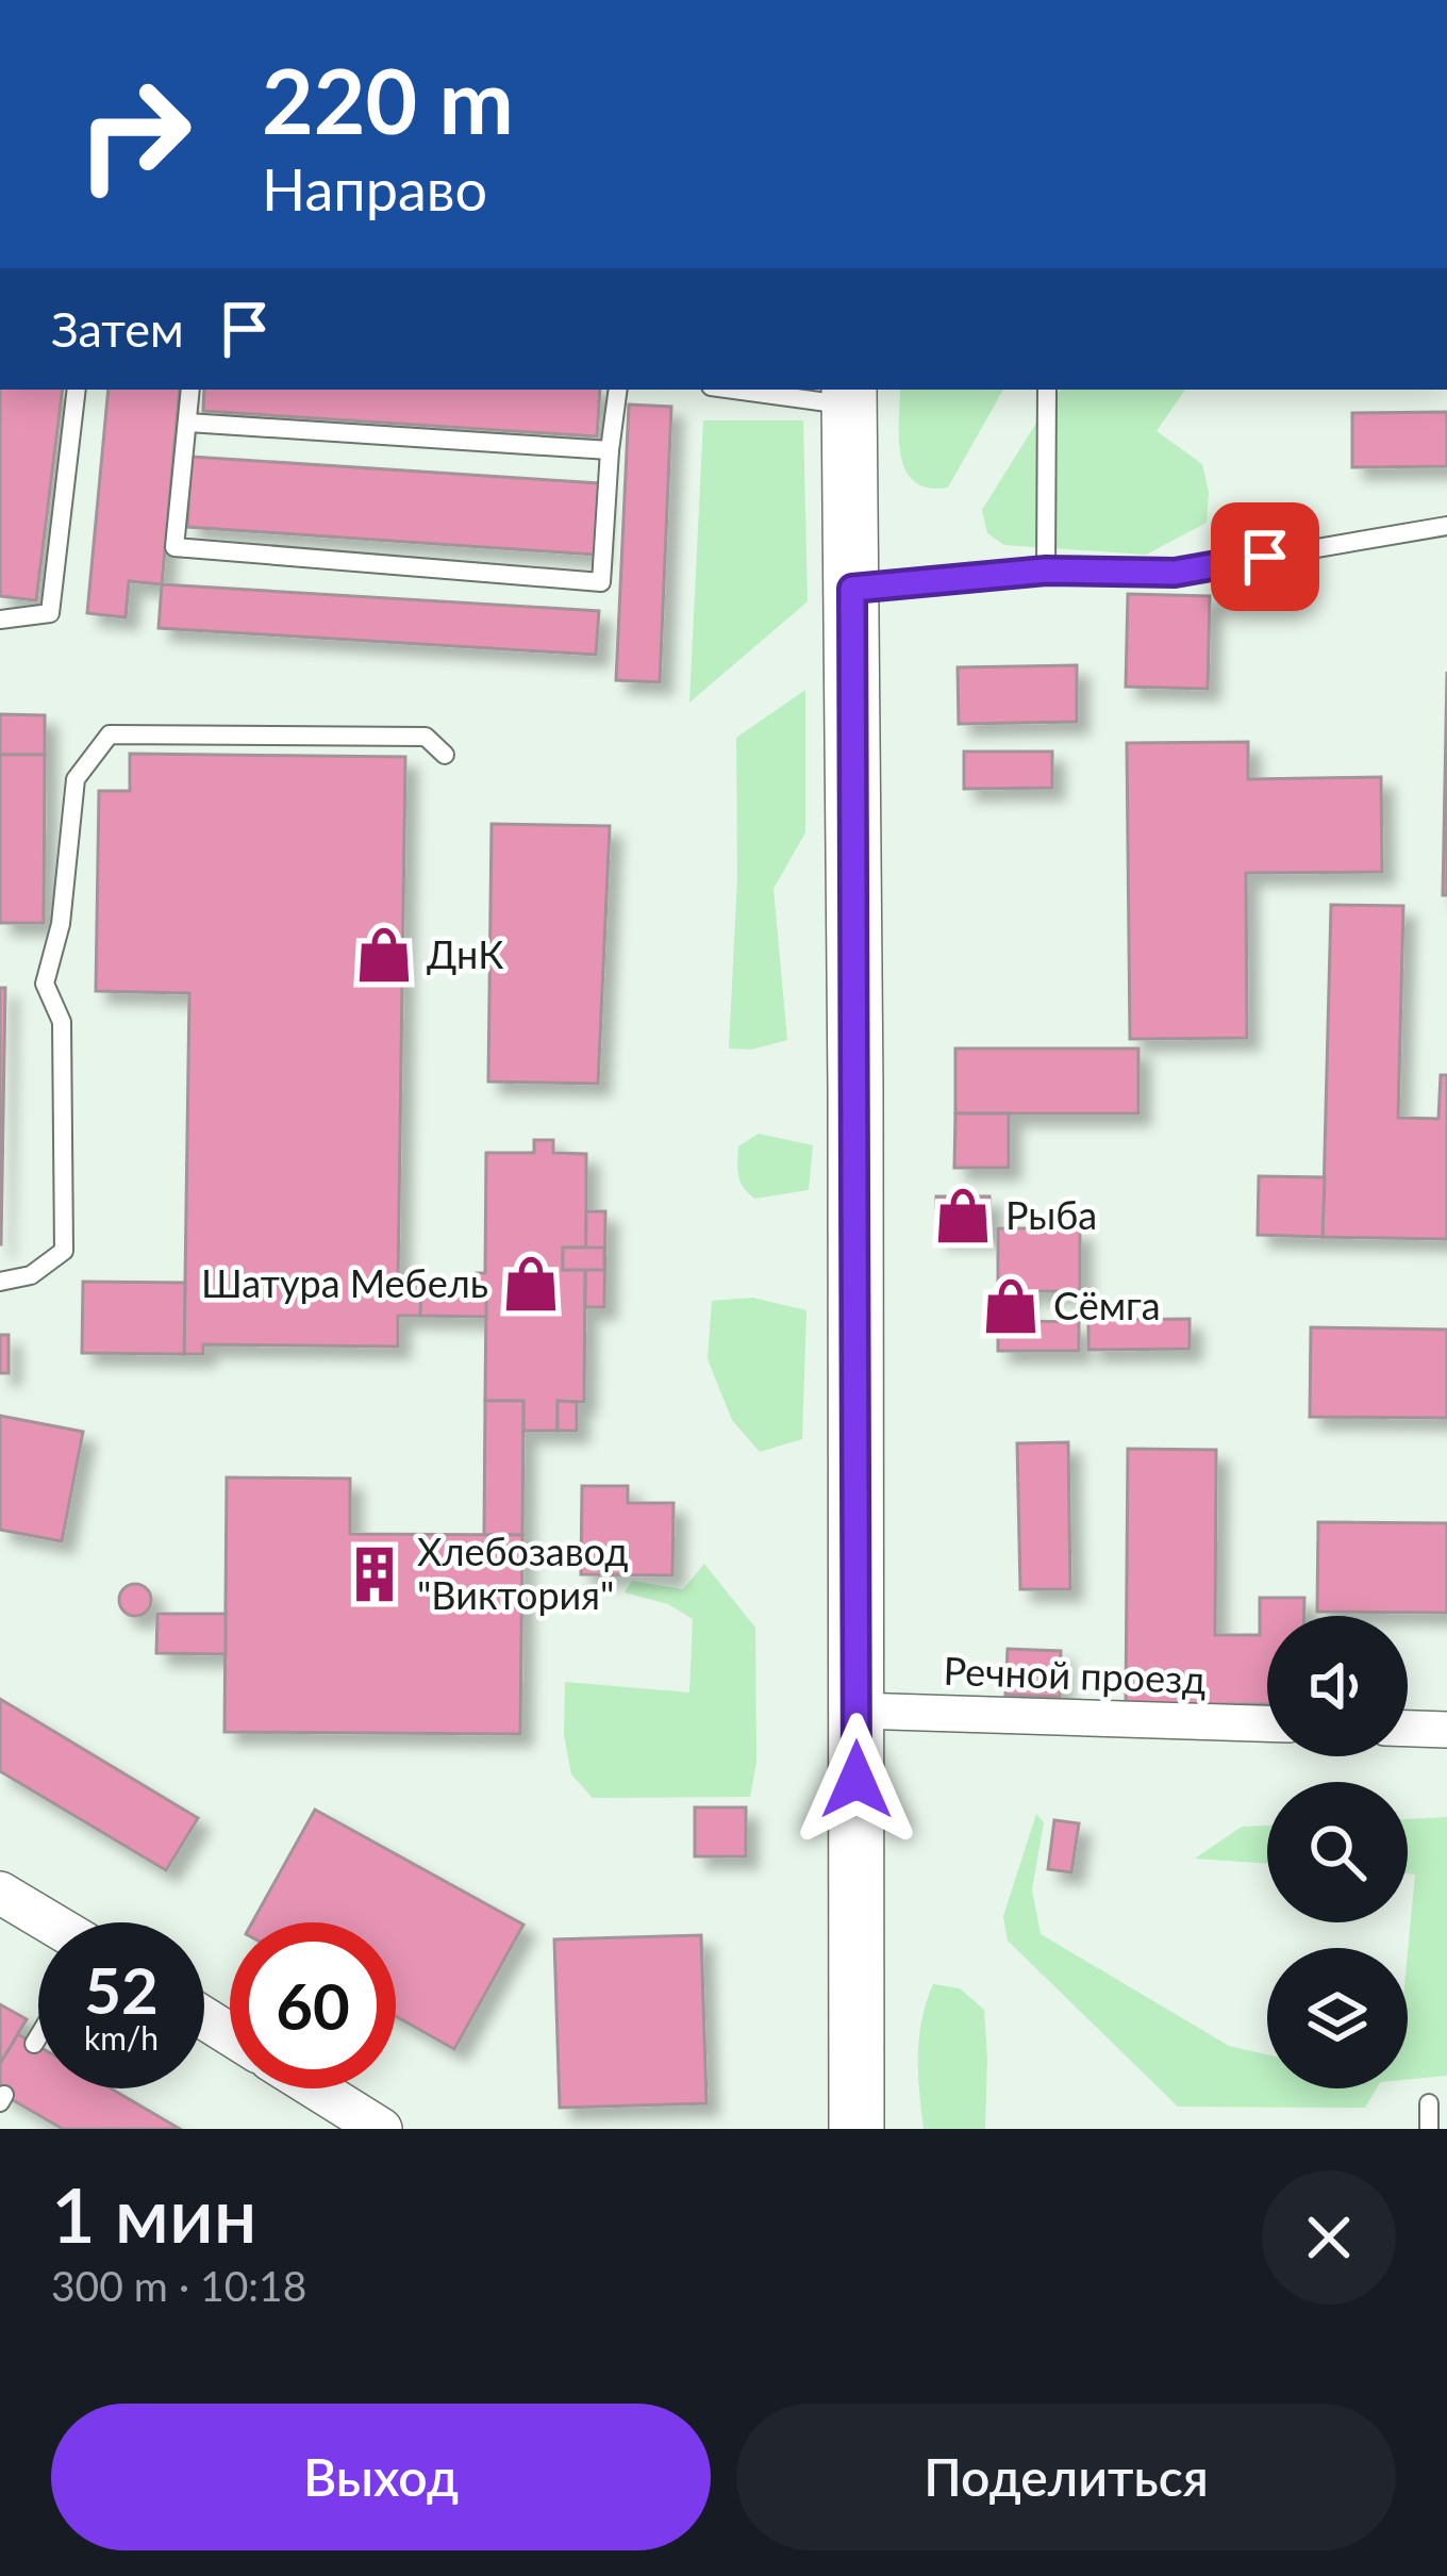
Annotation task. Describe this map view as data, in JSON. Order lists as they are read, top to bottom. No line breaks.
{"streets":{"street":["Речной проезд"]},"places":{"shop":["ДнК","Рыба","Шатура Мебель","Сёмга"],"building":["Хлебозавод \"Виктория\""]},"page":{"turn":["220 m","Направо"],"then":"Затем","speed":"52 km/h","limit":"60","heading":["1 мин","300 m · 10:18"],"buttons":["Выход","Поделиться"]}}
